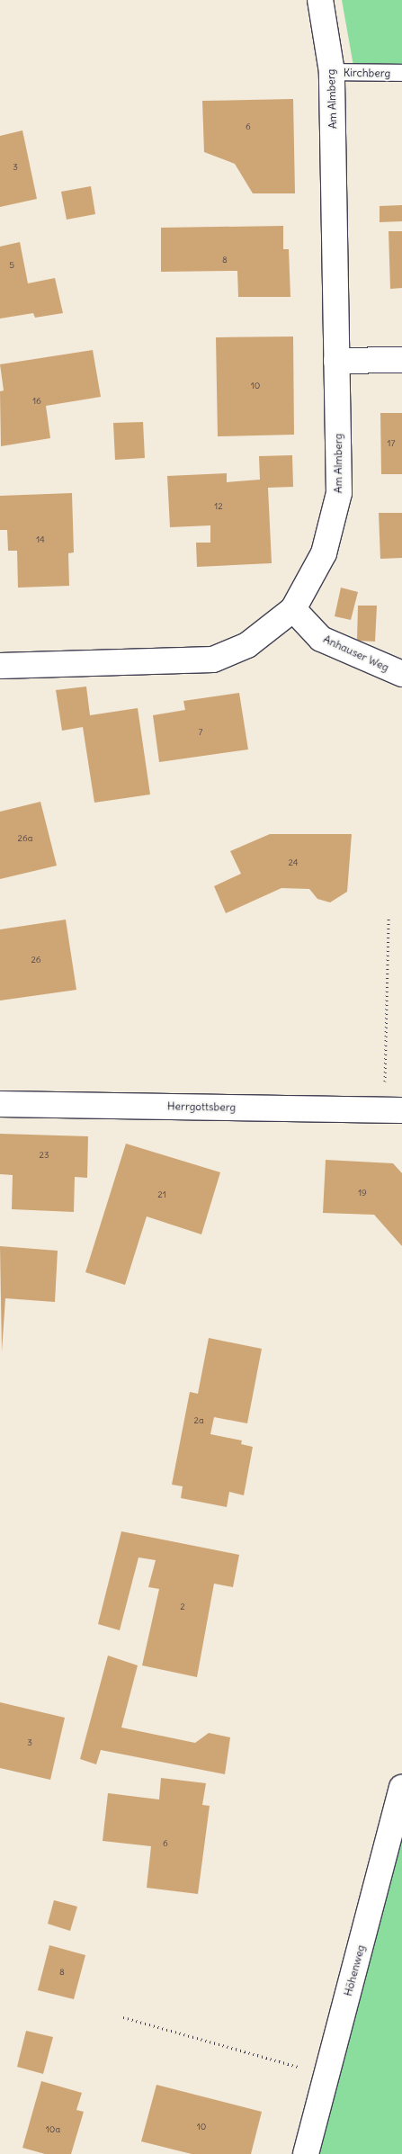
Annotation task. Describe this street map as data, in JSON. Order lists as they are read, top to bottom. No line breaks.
{"streets":{"street":["Am Almberg","Anhauser Weg","Herrgottsberg","Höhenweg"],"lane":["Kirchberg"]},"crossings":[["Kirchberg","Am Almberg"],["Am Almberg","Anhauser Weg"]],"house_numbers":["6","3","8","5","10","16","17","12","14","7","26a","24","26","23","19","21","2a","2","3","6","8","10","10a"]}
